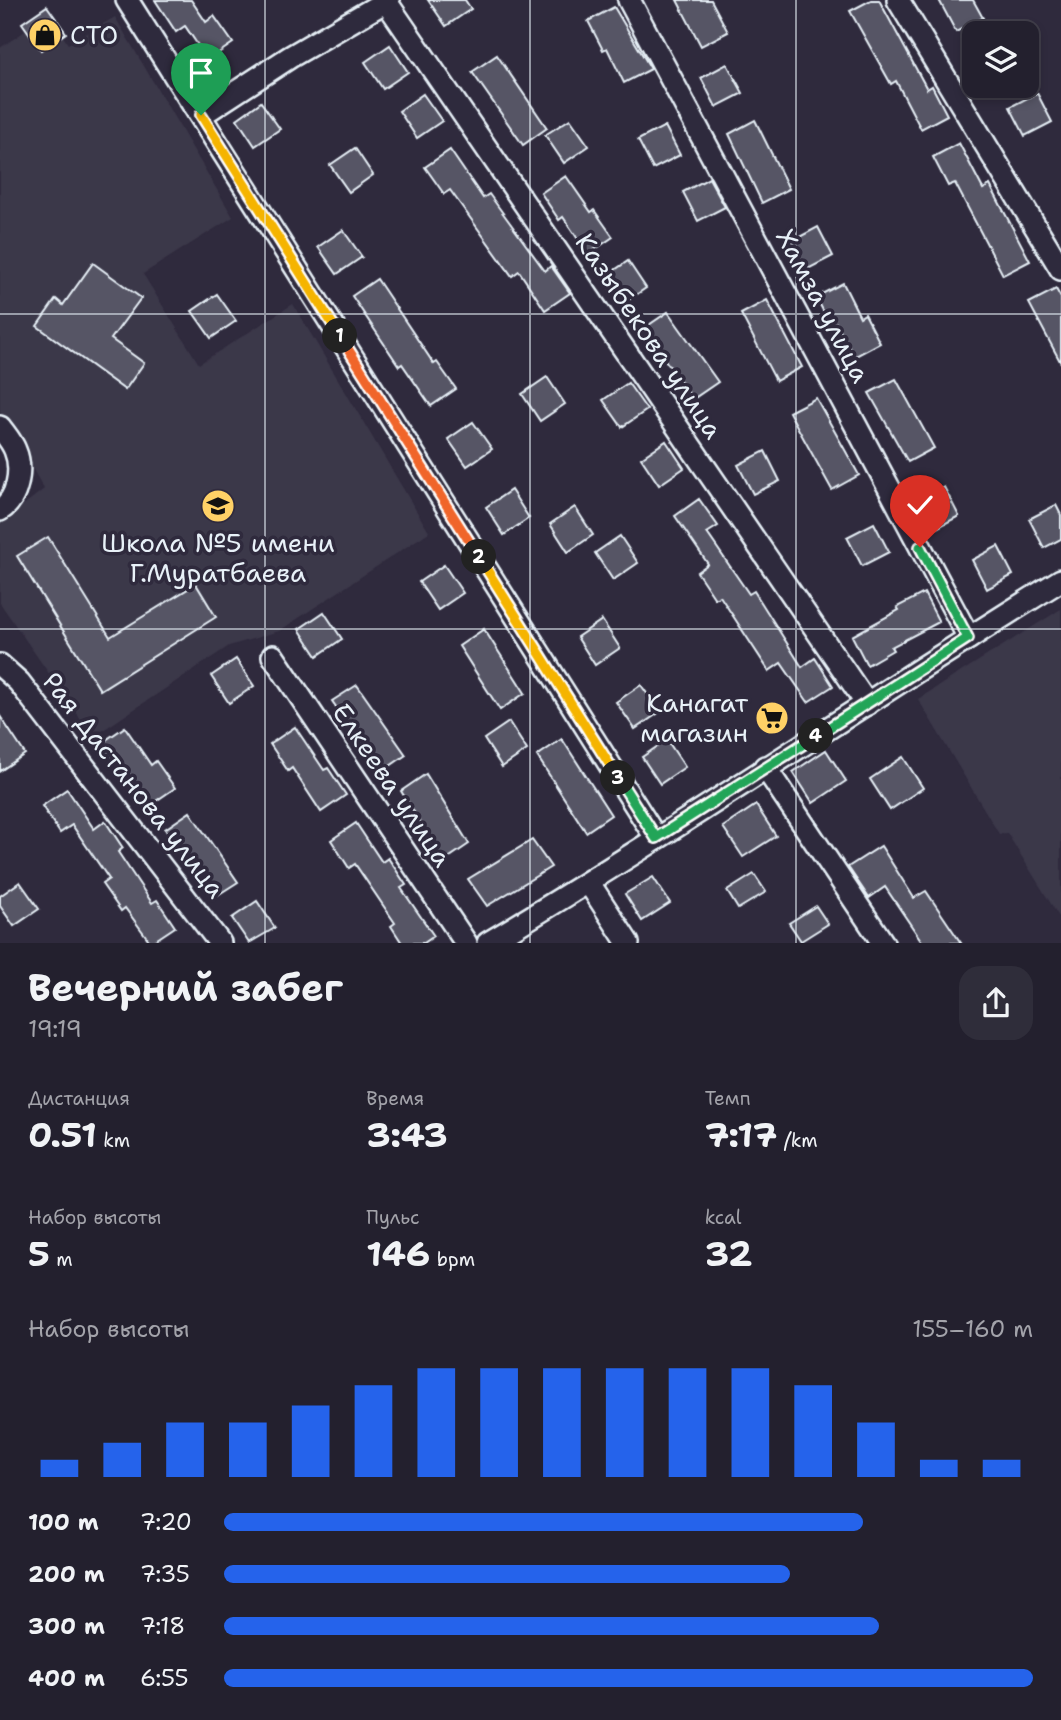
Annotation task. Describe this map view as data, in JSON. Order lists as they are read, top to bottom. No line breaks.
{"streets":{"street":["Хамза улица","Казыбекова улица","Рая Дастанова улица","Елкеева улица"]},"places":{"shop":["СТО"],"school or university":["Школа №5 имени Г.Муратбаева"],"supermarket":["Канагат магазин"]},"page":{"pins":["1","2","4","3"],"heading":["Вечерний забег","19:19"],"stats":[["Дистанция","0.51 km"],["Время","3:43"],["Темп","7:17 /km"],["Набор высоты","5 m"],["Пульс","146 bpm"],["kcal","32"]],"chart":["Набор высоты","155–160 m"],"list":[{"name":"100 m","note":"7:20"},{"name":"200 m","note":"7:35"},{"name":"300 m","note":"7:18"},{"name":"400 m","note":"6:55"}]}}
